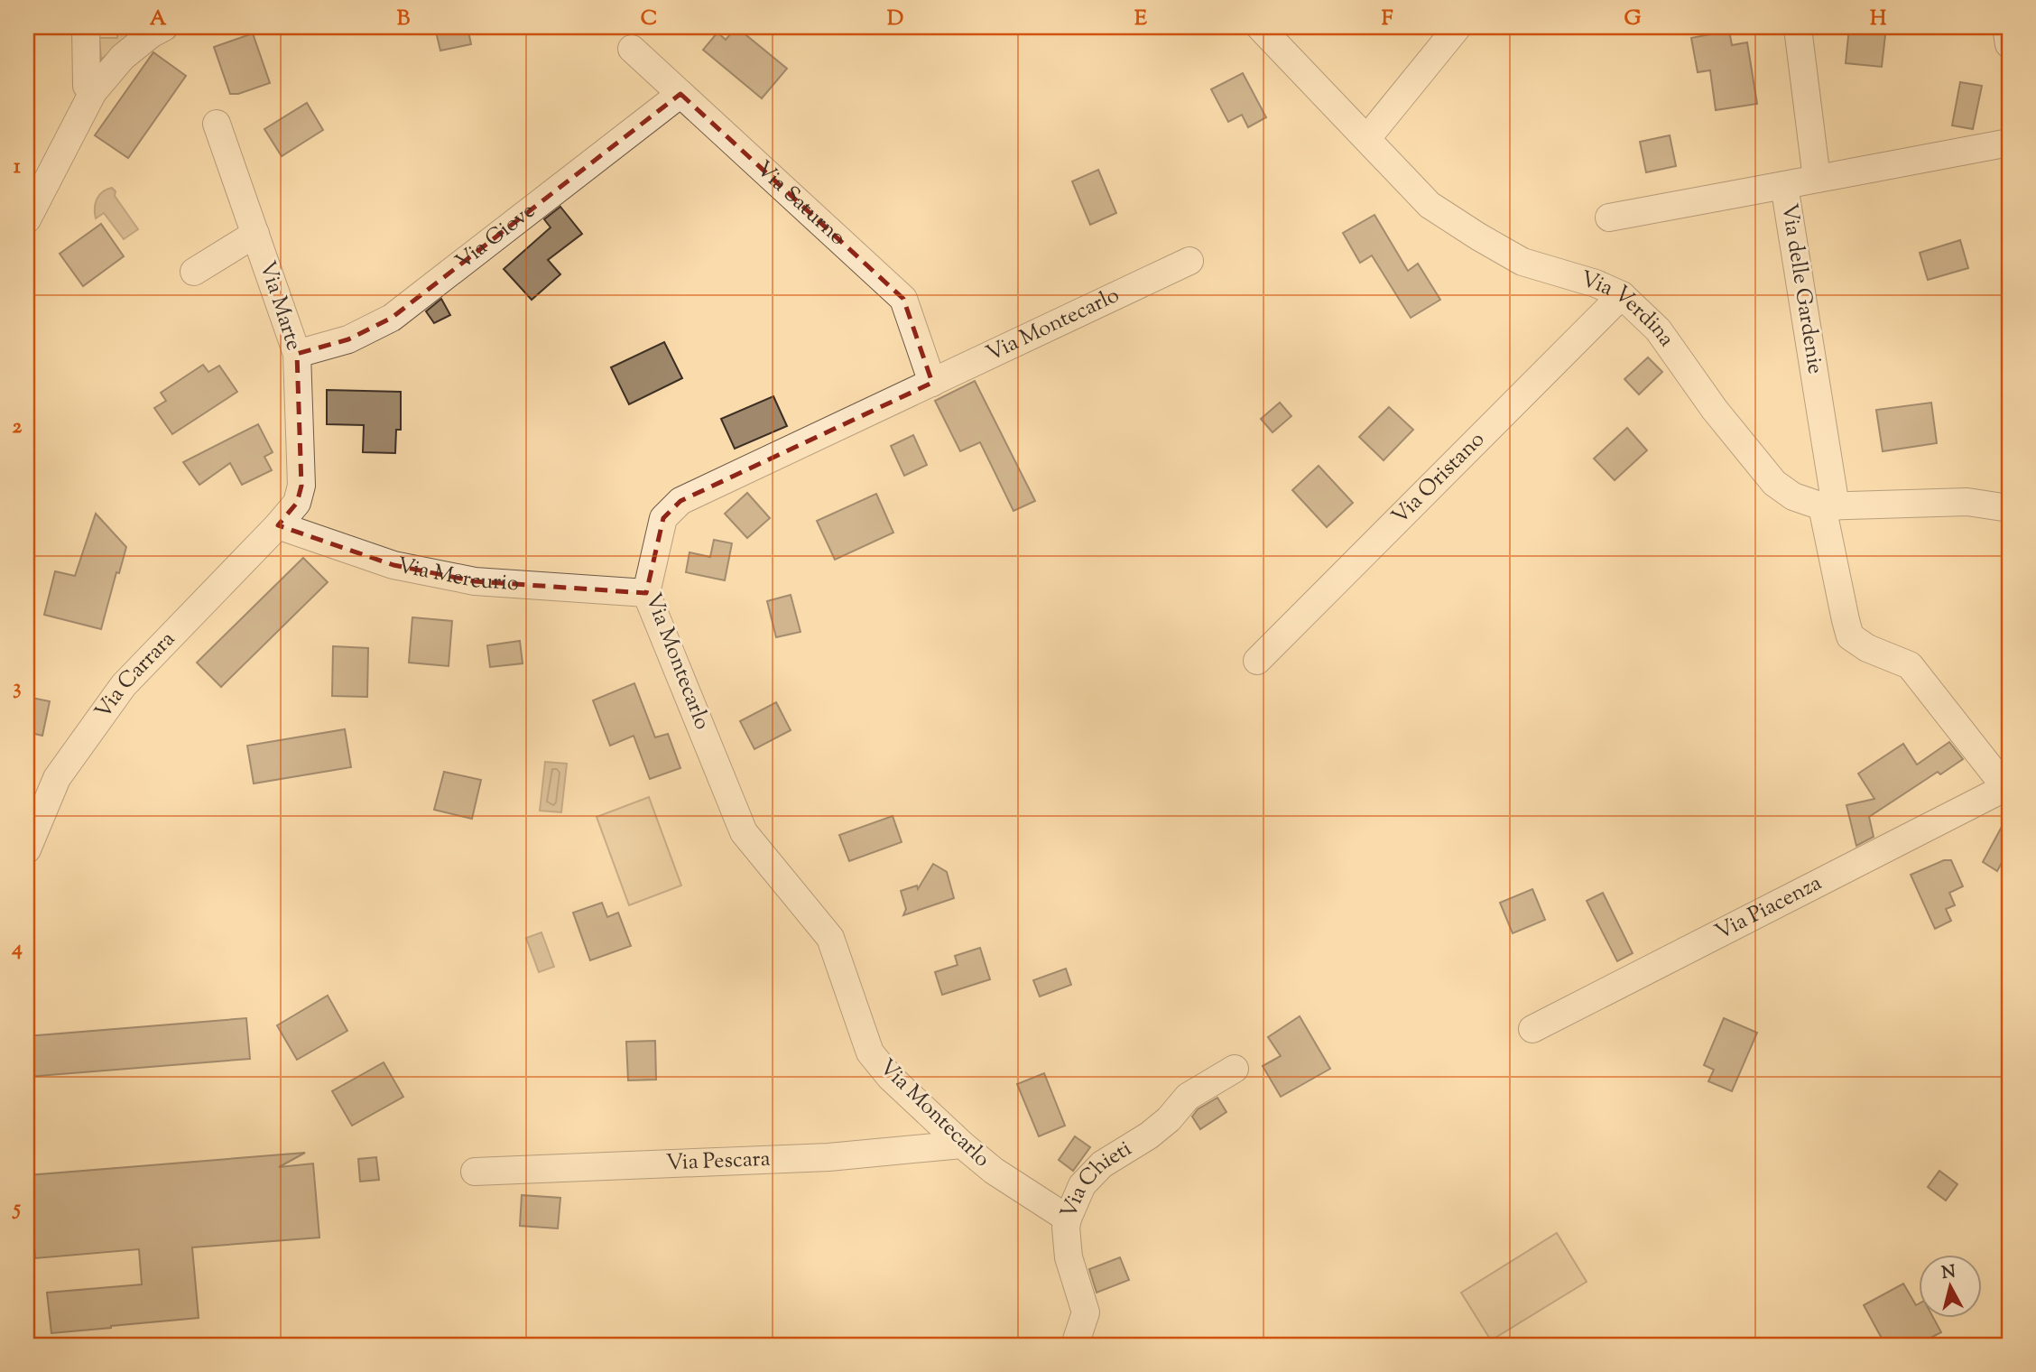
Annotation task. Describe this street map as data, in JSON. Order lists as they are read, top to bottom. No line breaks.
{"streets":{"street":["Via Saturno","Via Giove","Via delle Gardenie","Via Marte","Via Verdina","Via Montecarlo","Via Oristano","Via Mercurio","Via Carrara","Via Piacenza","Via Pescara","Via Chieti"]},"crossings":[["Via Saturno","Via Giove"],["Via Saturno","Via Montecarlo"],["Via Giove","Via Marte"],["Via delle Gardenie","Via Verdina"],["Via delle Gardenie","Via Piacenza"],["Via Marte","Via Mercurio"],["Via Marte","Via Carrara"],["Via Verdina","Via Oristano"],["Via Montecarlo","Via Mercurio"],["Via Montecarlo","Via Pescara"],["Via Montecarlo","Via Chieti"],["Via Mercurio","Via Carrara"]],"north":"top","grid":{"columns":["A","B","C","D","E","F","G","H"],"rows":["1","2","3","4","5"]}}
